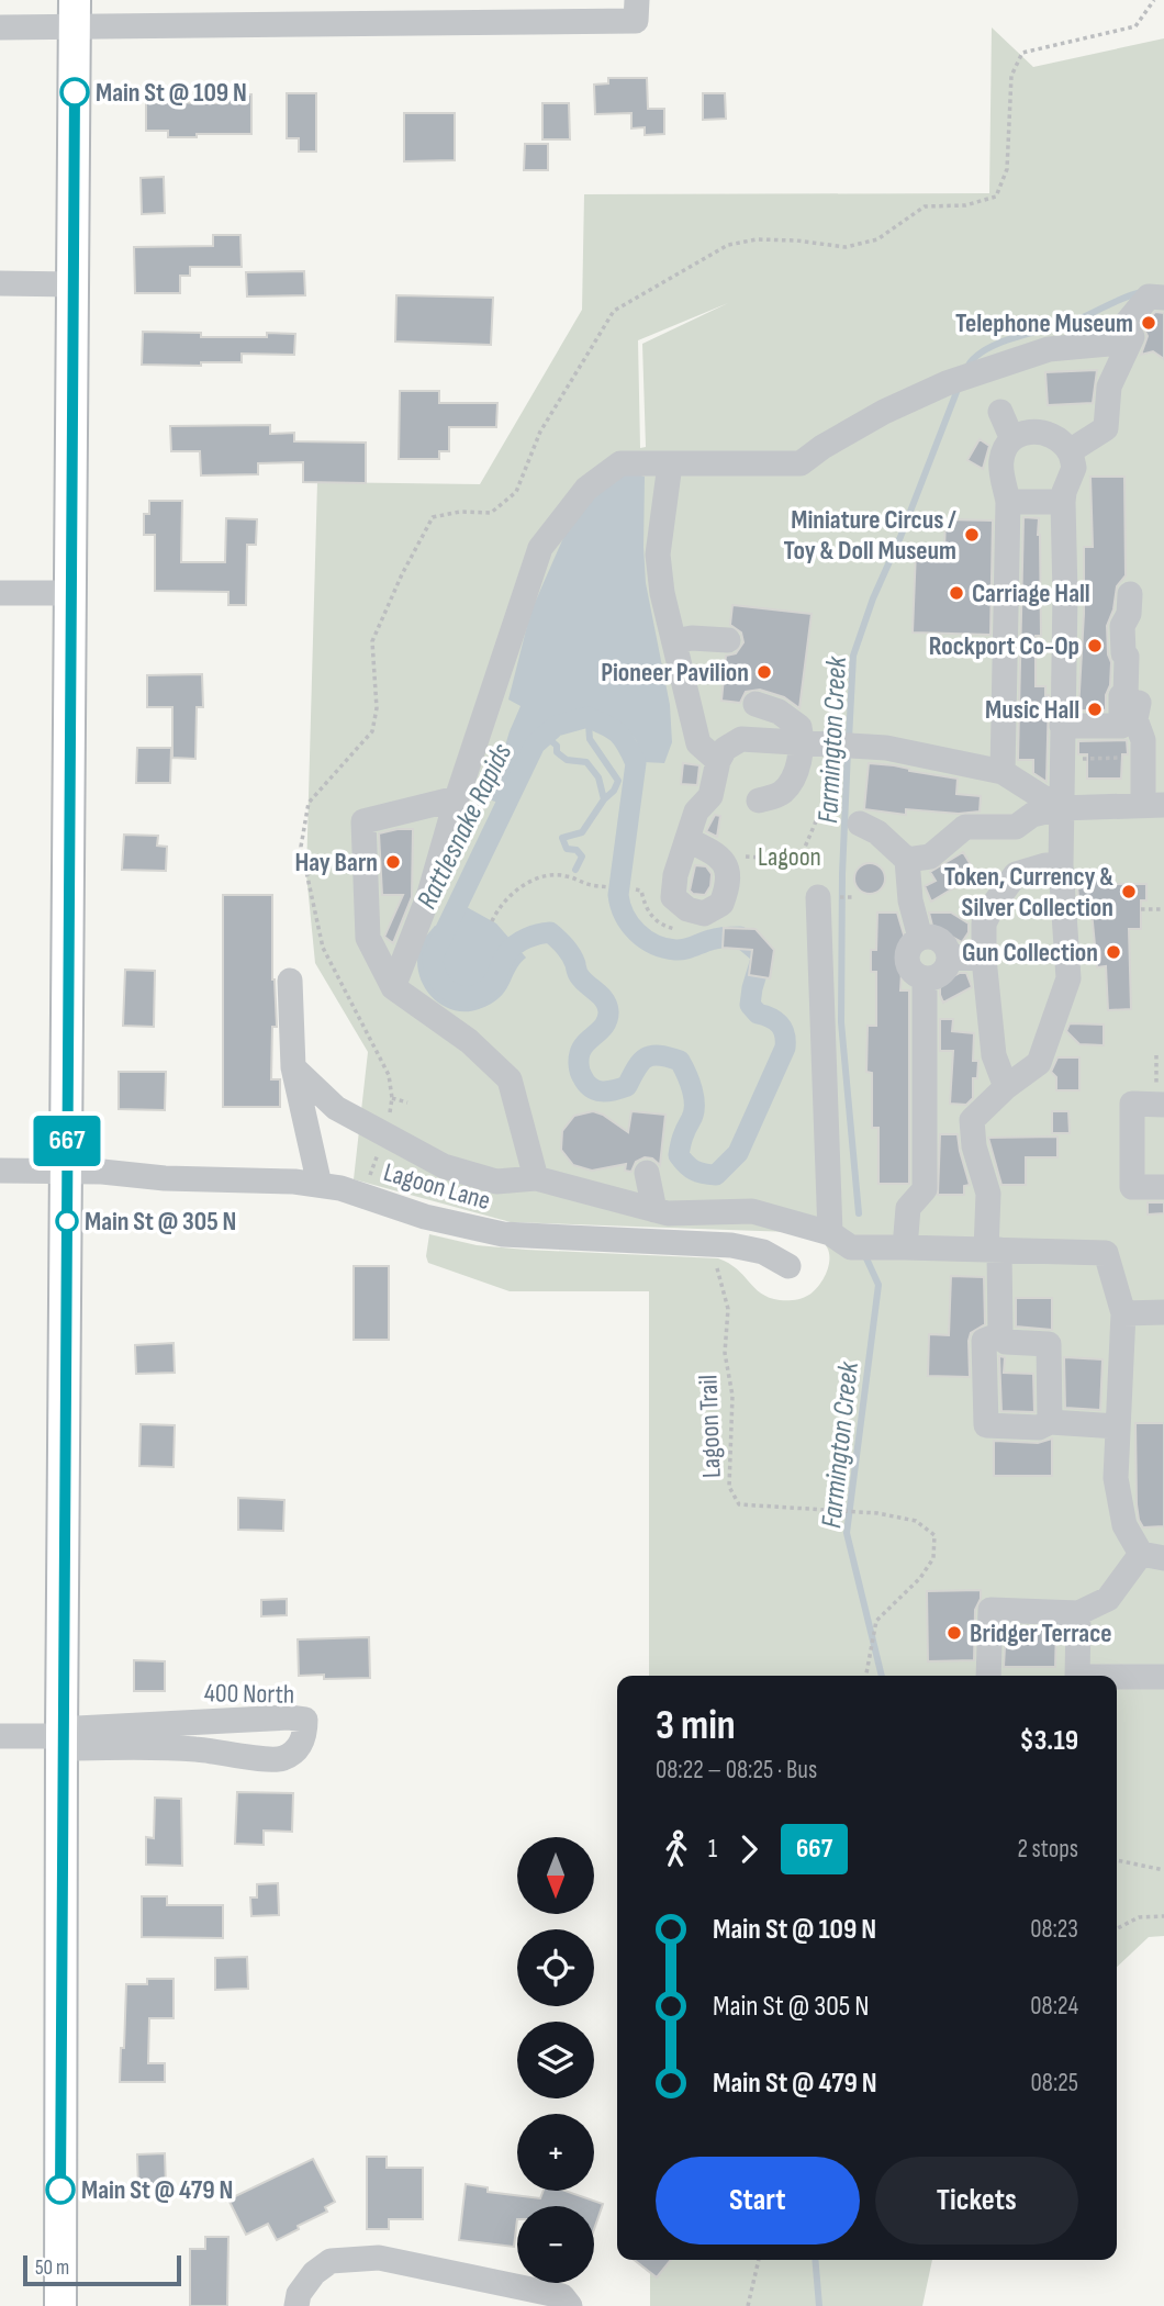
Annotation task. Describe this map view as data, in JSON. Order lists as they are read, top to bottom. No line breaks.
{"streets":{"street":["Lagoon Lane","400 North"],"path":["Lagoon Trail"]},"water":["Farmington Creek","Rattlesnake Rapids"],"parks":["Lagoon"],"places":["Main St @ 109 N","Telephone Museum","Miniature Circus / Toy & Doll Museum","Carriage Hall","Rockport Co-Op","Pioneer Pavilion","Music Hall","Hay Barn","Token, Currency & Silver Collection","Gun Collection","Main St @ 305 N","Bridger Terrace","Main St @ 479 N"],"lines":["bus line 667"],"scale_bar":"50 m","north":"bottom","page":{"on_map":"667","heading":["3 min","08:22 – 08:25 · Bus","$3.19"],"legs":["1","667","2 stops"],"map_buttons":["+","−"],"list":[{"name":"Main St @ 109 N","value":"08:23"},{"name":"Main St @ 305 N","value":"08:24"},{"name":"Main St @ 479 N","value":"08:25"}],"buttons":["Start","Tickets"],"scale":"50 m"}}
